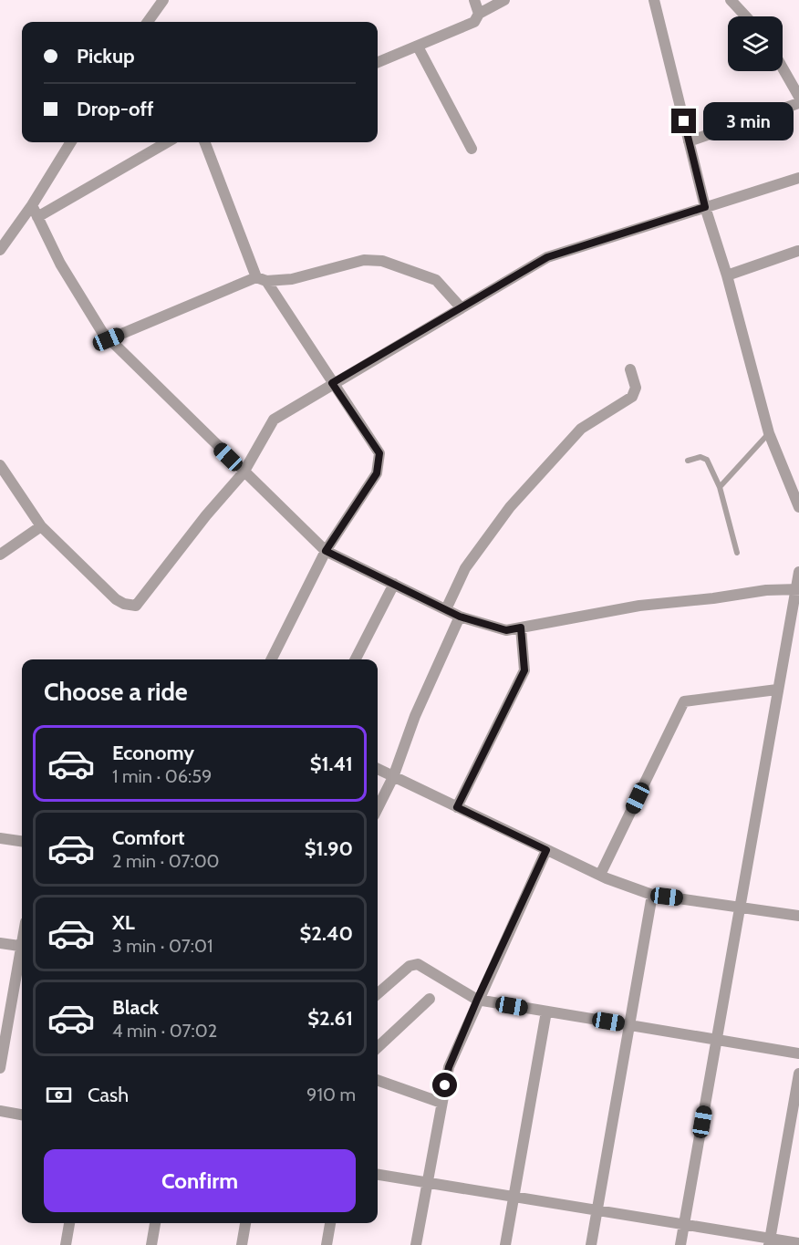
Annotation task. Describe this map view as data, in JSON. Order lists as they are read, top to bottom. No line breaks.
{"page":{"banner":["Pickup","Drop-off"],"bubble":"3 min","heading":"Choose a ride","list":[{"name":"Economy","note":"1 min · 06:59","value":"$1.41"},{"name":"Comfort","note":"2 min · 07:00","value":"$1.90"},{"name":"XL","note":"3 min · 07:01","value":"$2.40"},{"name":"Black","note":"4 min · 07:02","value":"$2.61"}],"pay":["Cash","910 m"],"buttons":"Confirm"}}
